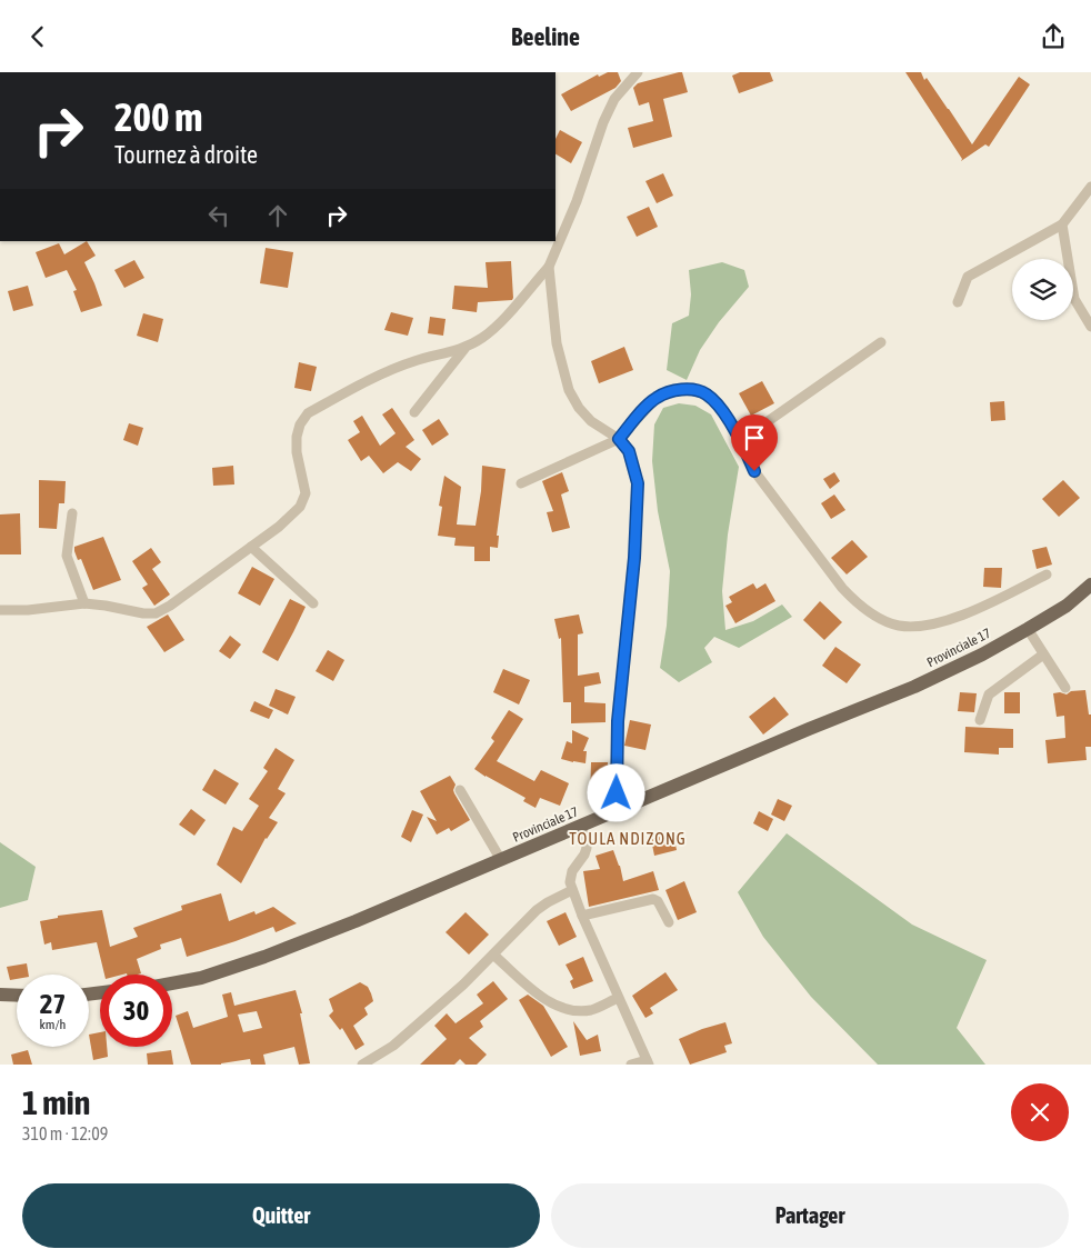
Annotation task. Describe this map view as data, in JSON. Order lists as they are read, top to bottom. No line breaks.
{"streets":{"main road":["Provinciale 17"]},"districts":["TOULA NDIZONG"],"page":{"header":"Beeline","turn":["200 m","Tournez à droite"],"speed":"27 km/h","limit":"30","heading":["1 min","310 m · 12:09"],"buttons":["Quitter","Partager"]}}
